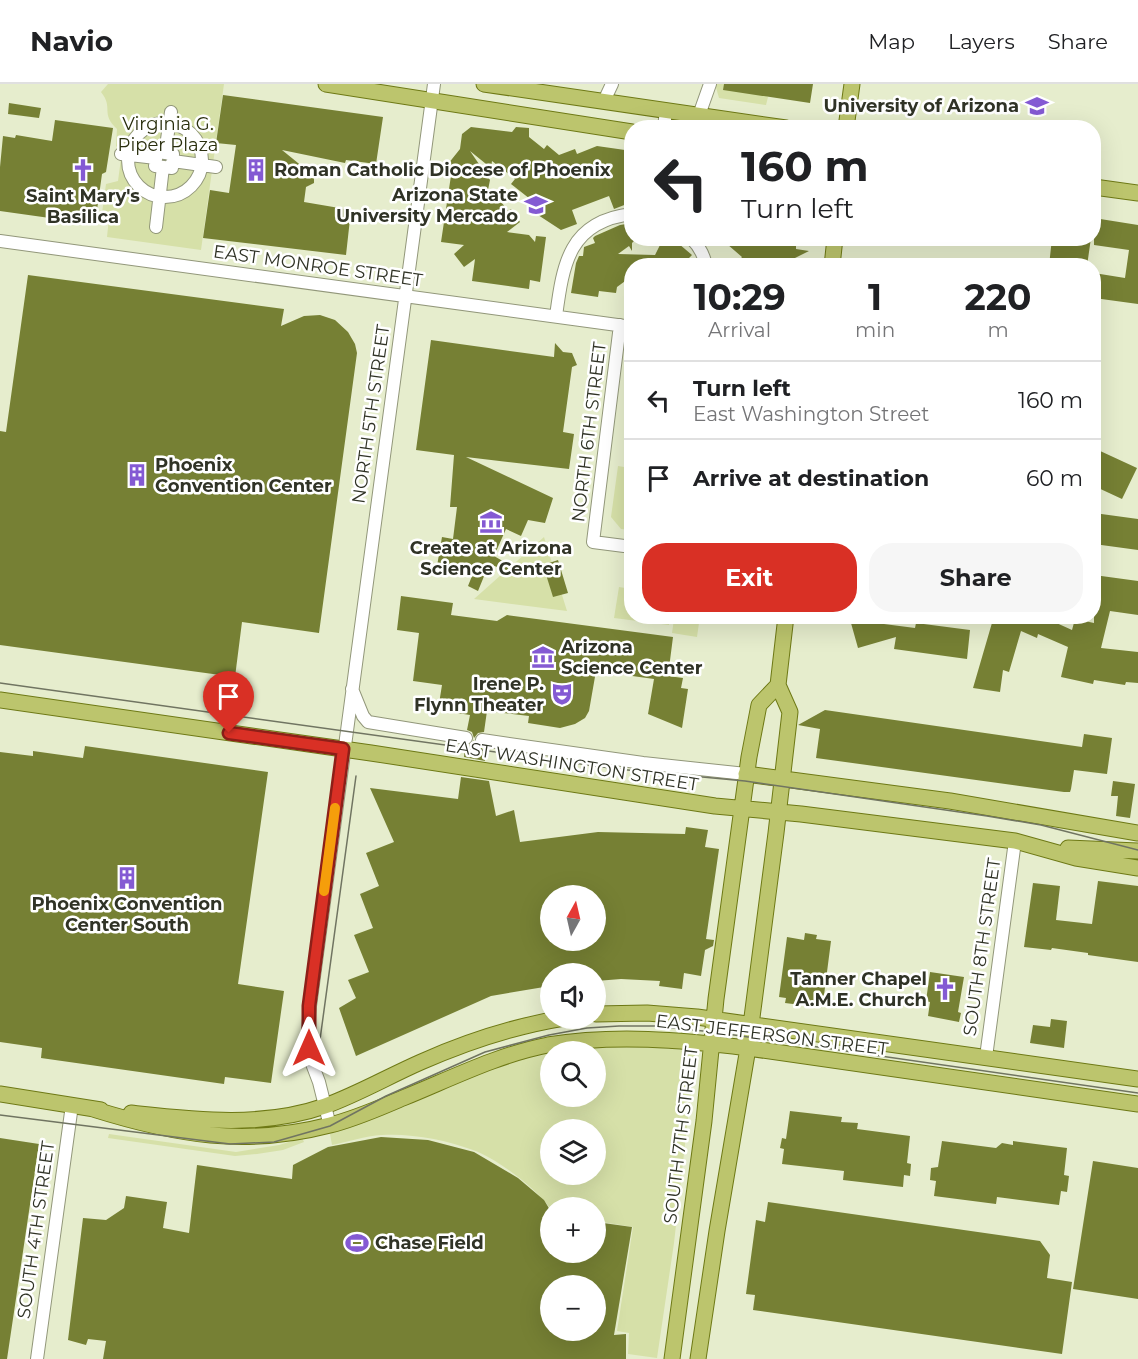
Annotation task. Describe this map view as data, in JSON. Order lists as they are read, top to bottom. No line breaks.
{"streets":{"main road":["EAST WASHINGTON STREET","EAST JEFFERSON STREET","SOUTH 7TH STREET"],"street":["EAST MONROE STREET","NORTH 5TH STREET","NORTH 6TH STREET","SOUTH 8TH STREET","SOUTH 4TH STREET"]},"crossings":[["EAST MONROE STREET","NORTH 5TH STREET"],["NORTH 5TH STREET","EAST WASHINGTON STREET"],["NORTH 5TH STREET","EAST JEFFERSON STREET"],["EAST WASHINGTON STREET","SOUTH 8TH STREET"],["EAST WASHINGTON STREET","SOUTH 7TH STREET"],["SOUTH 8TH STREET","EAST JEFFERSON STREET"],["EAST JEFFERSON STREET","SOUTH 7TH STREET"],["EAST JEFFERSON STREET","SOUTH 4TH STREET"]],"parks":["Virginia G. Piper Plaza"],"places":{"school or university":["University of Arizona","Arizona State University Mercado"],"church":["Saint Mary's Basilica","Tanner Chapel A.M.E. Church"],"building":["Roman Catholic Diocese of Phoenix","Phoenix Convention Center","Phoenix Convention Center South"],"museum":["Create at Arizona Science Center","Arizona Science Center"],"theatre":["Irene P. Flynn Theater"],"sports":["Chase Field"]},"north":"top","page":{"header":"Navio","nav":["Map","Layers","Share"],"turn":["160 m","Turn left"],"eta":["10:29","Arrival","1","min","220","m"],"list":[{"name":"Turn left","note":"East Washington Street","value":"160 m"},{"name":"Arrive at destination","value":"60 m"}],"buttons":["Exit","Share"],"map_buttons":["+","−"]}}
